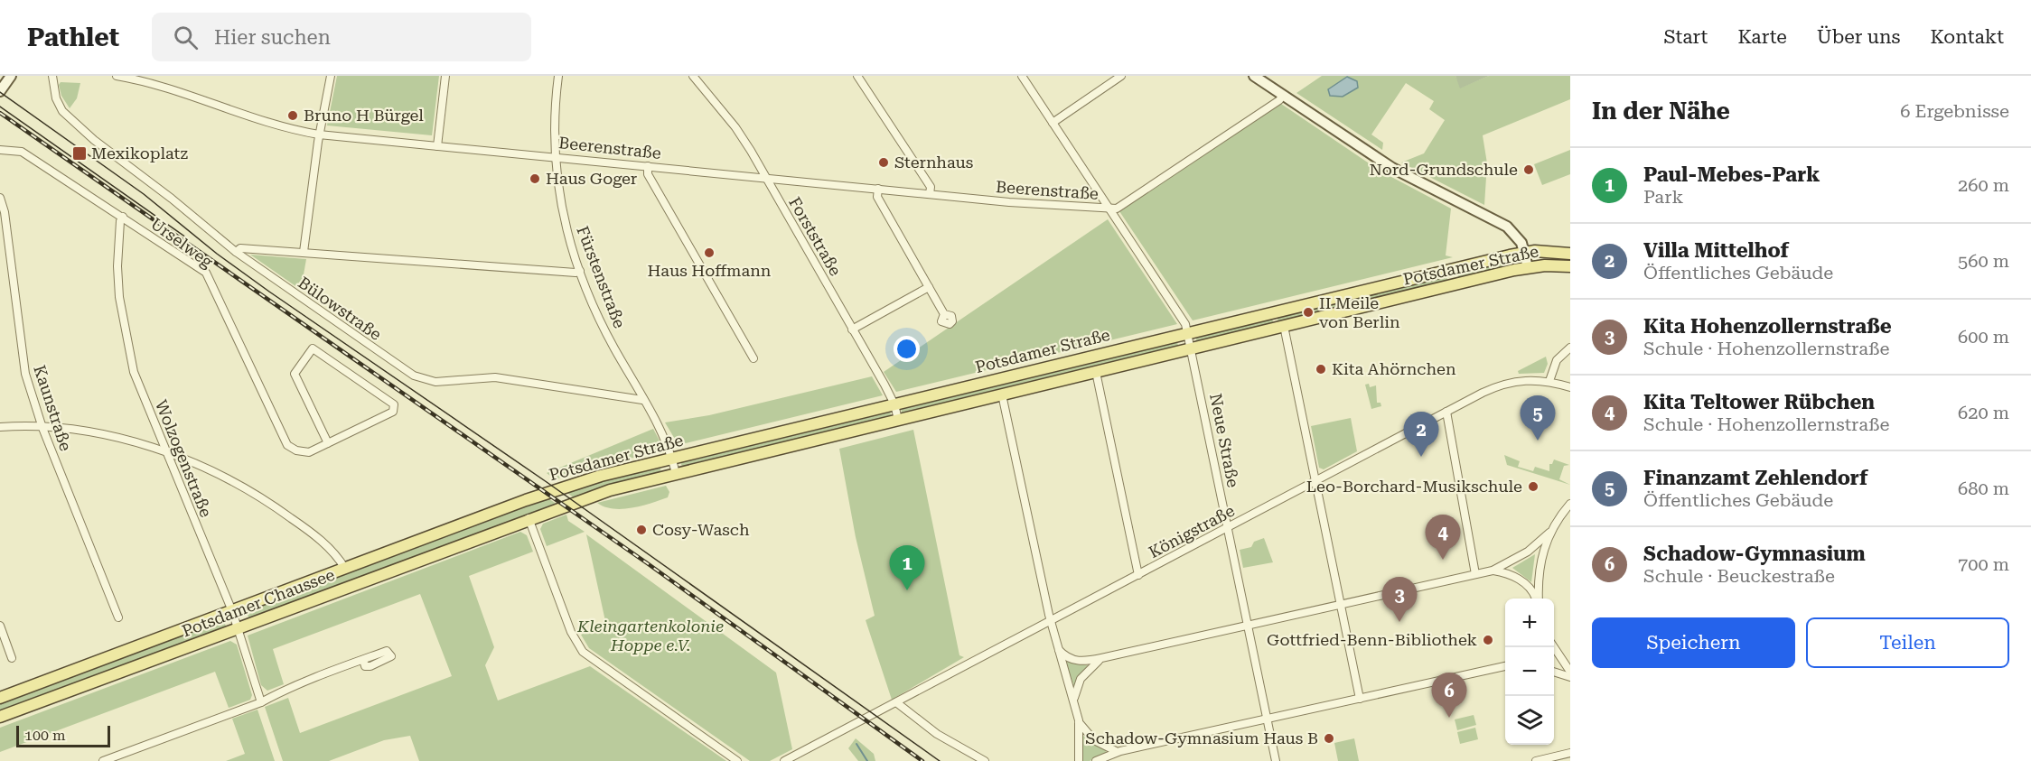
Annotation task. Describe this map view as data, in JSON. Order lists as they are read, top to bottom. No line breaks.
{"streets":{"main road":["Potsdamer Straße","Potsdamer Chaussee"],"street":["Beerenstraße","Forststraße","Urselweg","Fürstenstraße","Bülowstraße","Kaunstraße","Neue Straße","Wolzogenstraße","Königstraße"]},"crossings":[["Beerenstraße","Forststraße"],["Beerenstraße","Fürstenstraße"],["Beerenstraße","Neue Straße"],["Forststraße","Potsdamer Straße"],["Urselweg","Wolzogenstraße"],["Potsdamer Straße","Fürstenstraße"],["Potsdamer Straße","Neue Straße"],["Potsdamer Straße","Potsdamer Chaussee"],["Fürstenstraße","Bülowstraße"],["Neue Straße","Königstraße"],["Wolzogenstraße","Potsdamer Chaussee"]],"parks":["Kleingartenkolonie Hoppe e.V."],"places":{"other":["Bruno H Bürgel","Sternhaus","Nord-Grundschule","Haus Goger","Haus Hoffmann","II Meile von Berlin","Kita Ahörnchen","Leo-Borchard-Musikschule","Cosy-Wasch","Gottfried-Benn-Bibliothek","Schadow-Gymnasium Haus B"],"transit":["Mexikoplatz"]},"scale_bar":"100 m","page":{"header":"Pathlet","search":"Hier suchen","nav":["Start","Karte","Über uns","Kontakt"],"heading":["In der Nähe","6 Ergebnisse"],"list":[{"mark":"1","name":"Paul-Mebes-Park","note":"Park","value":"260 m"},{"mark":"2","name":"Villa Mittelhof","note":"Öffentliches Gebäude","value":"560 m"},{"mark":"3","name":"Kita Hohenzollernstraße","note":"Schule · Hohenzollernstraße","value":"600 m"},{"mark":"4","name":"Kita Teltower Rübchen","note":"Schule · Hohenzollernstraße","value":"620 m"},{"mark":"5","name":"Finanzamt Zehlendorf","note":"Öffentliches Gebäude","value":"680 m"},{"mark":"6","name":"Schadow-Gymnasium","note":"Schule · Beuckestraße","value":"700 m"}],"pins":["5","2","4","1","3","6"],"map_buttons":["+","−"],"buttons":["Speichern","Teilen"],"scale":"100 m"}}
